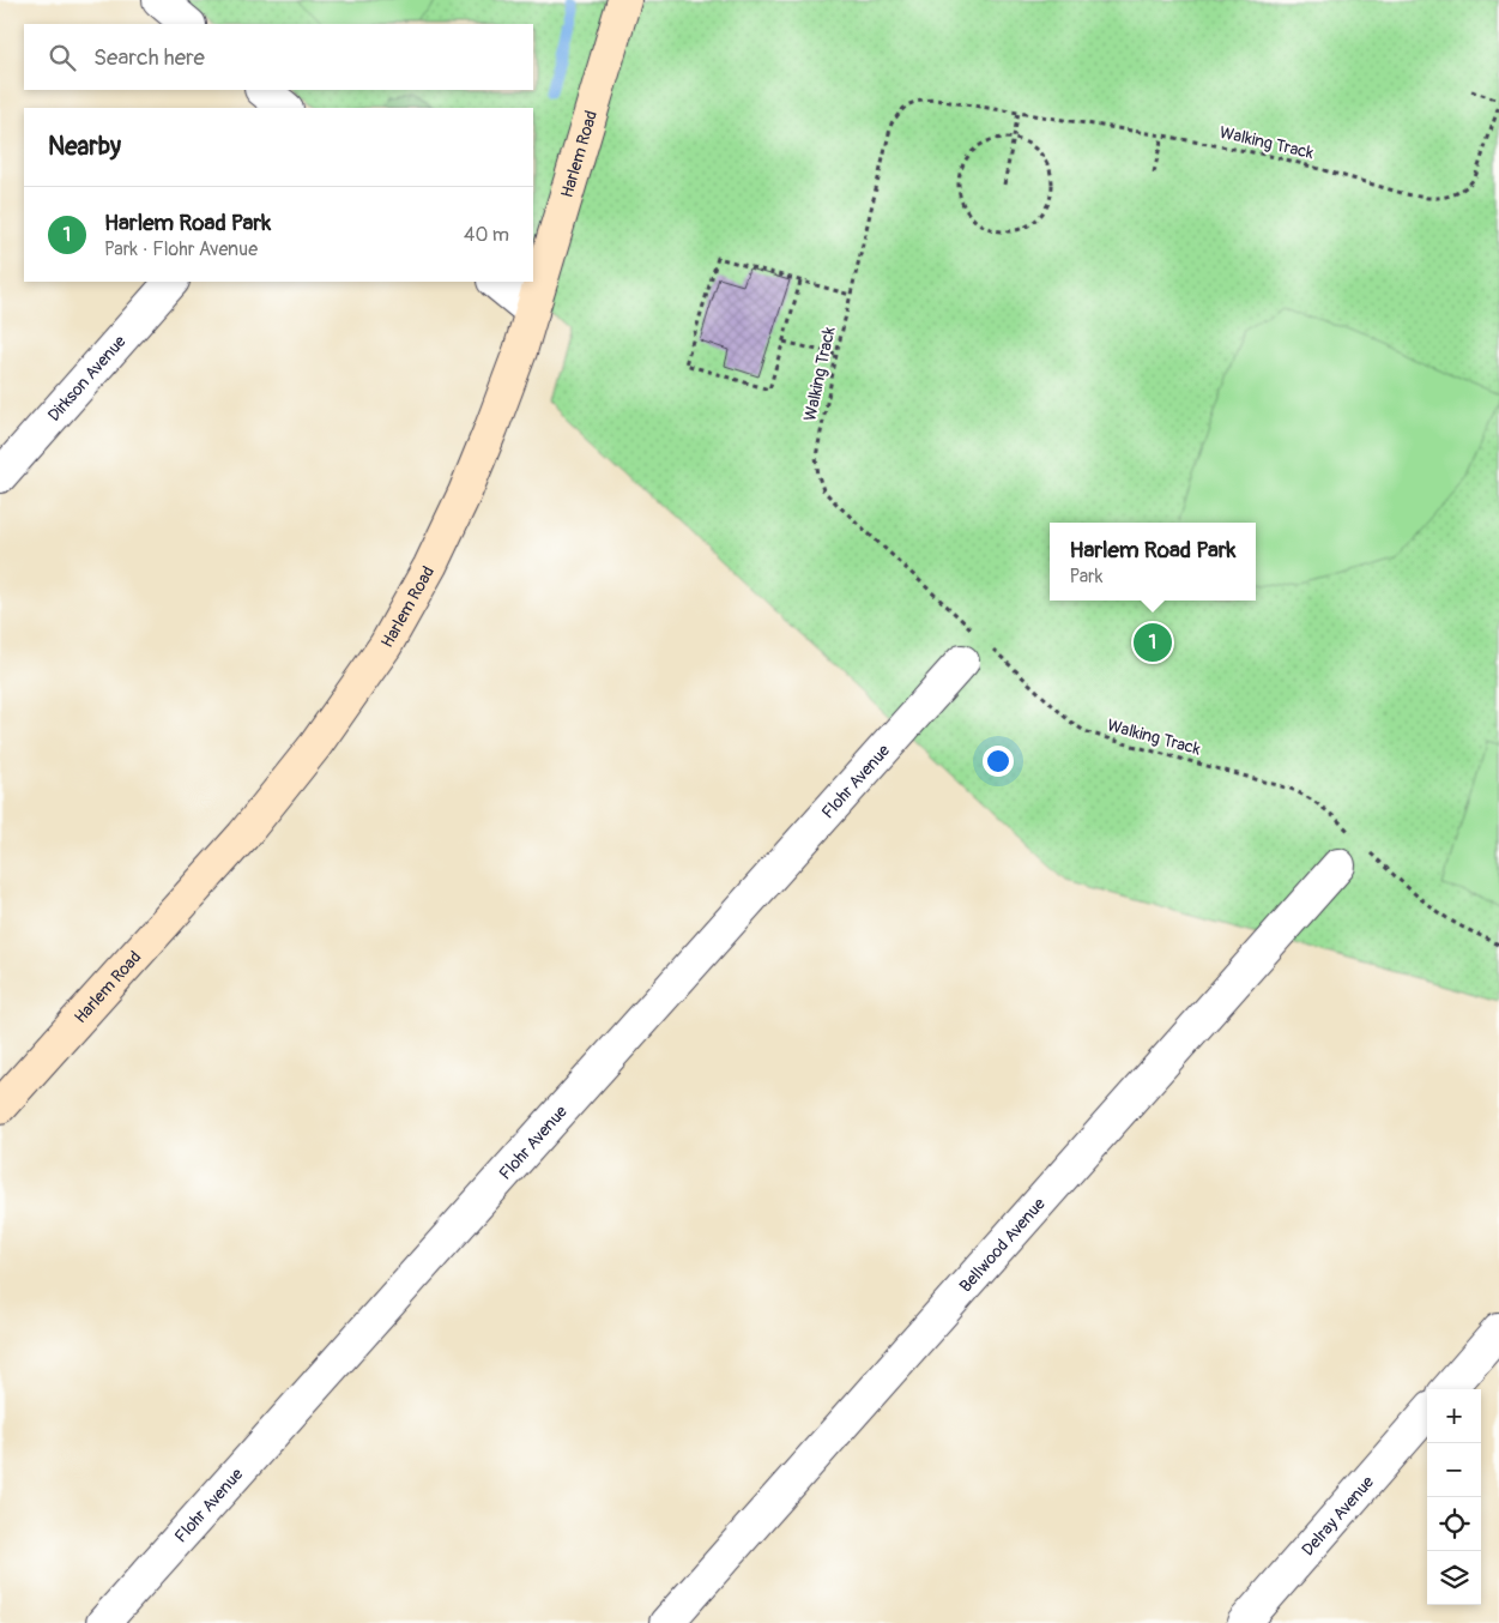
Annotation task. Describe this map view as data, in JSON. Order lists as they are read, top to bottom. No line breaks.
{"streets":{"main road":["Harlem Road"],"street":["Dirkson Avenue","Flohr Avenue","Bellwood Avenue","Delray Avenue"],"path":["Walking Track"]},"page":{"search":"Search here","heading":"Nearby","list":[{"mark":"1","name":"Harlem Road Park","note":"Park · Flohr Avenue","value":"40 m"}],"popup":["Harlem Road Park","Park"],"pins":"1","map_buttons":["+","−"]}}
